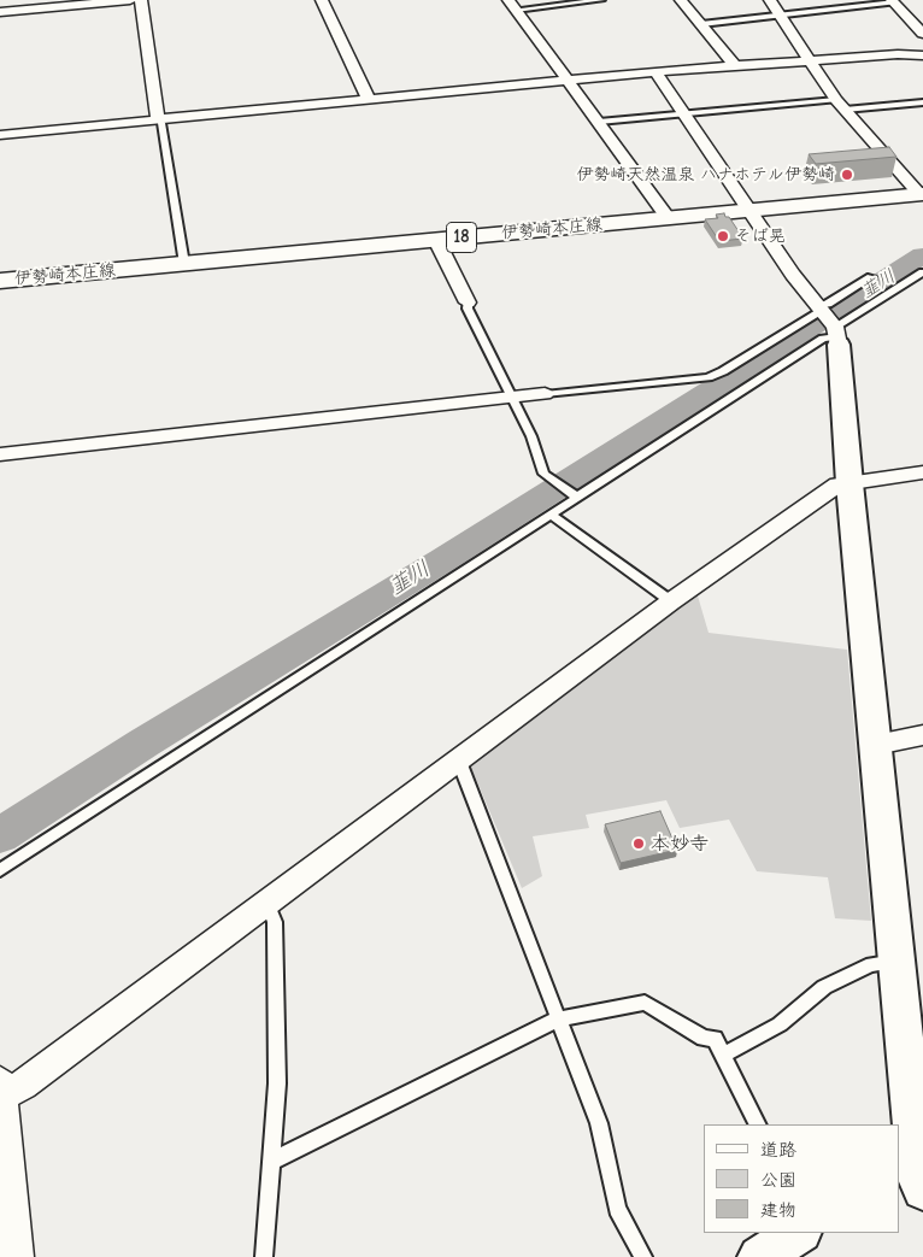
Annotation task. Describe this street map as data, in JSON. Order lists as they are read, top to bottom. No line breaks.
{"streets":{"main road":["伊勢崎本庄線","18"]},"water":["韮川"],"places":["伊勢崎天然温泉 ハナホテル伊勢崎","そば晃","本妙寺"],"legend":["道路","公園","建物"]}
